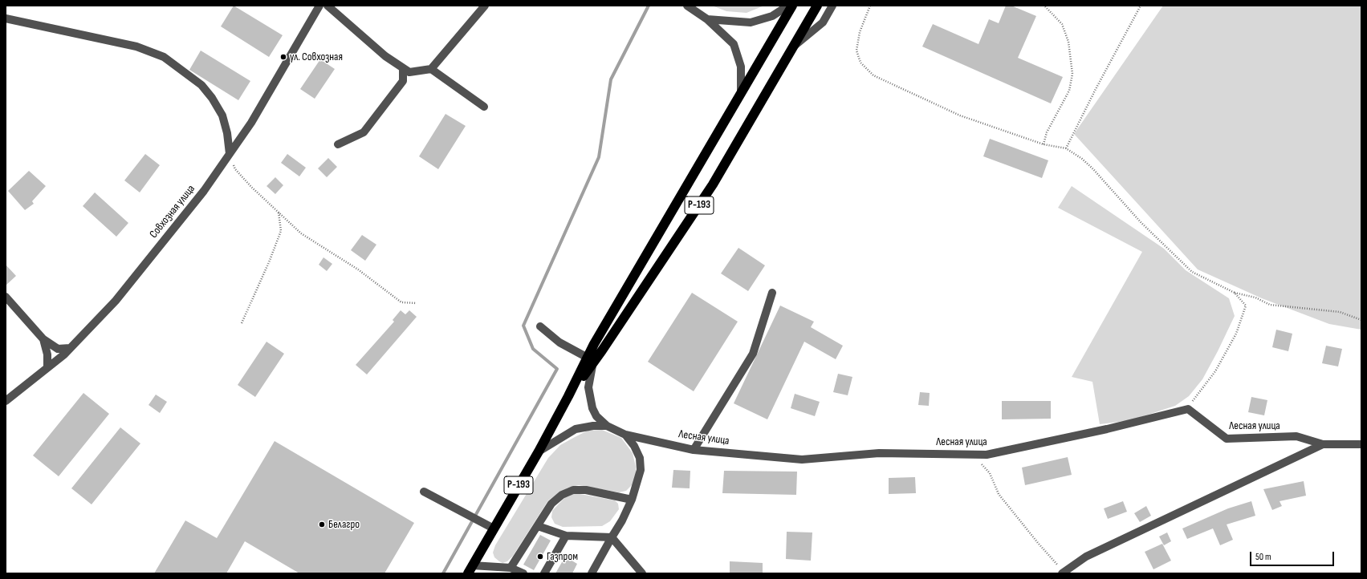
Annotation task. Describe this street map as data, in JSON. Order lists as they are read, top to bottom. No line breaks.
{"streets":{"highway":["Р-193"],"street":["Совхозная улица","Лесная улица"]},"places":["ул. Совхозная","Белагро","Газпром"],"scale_bar":"50 m"}
